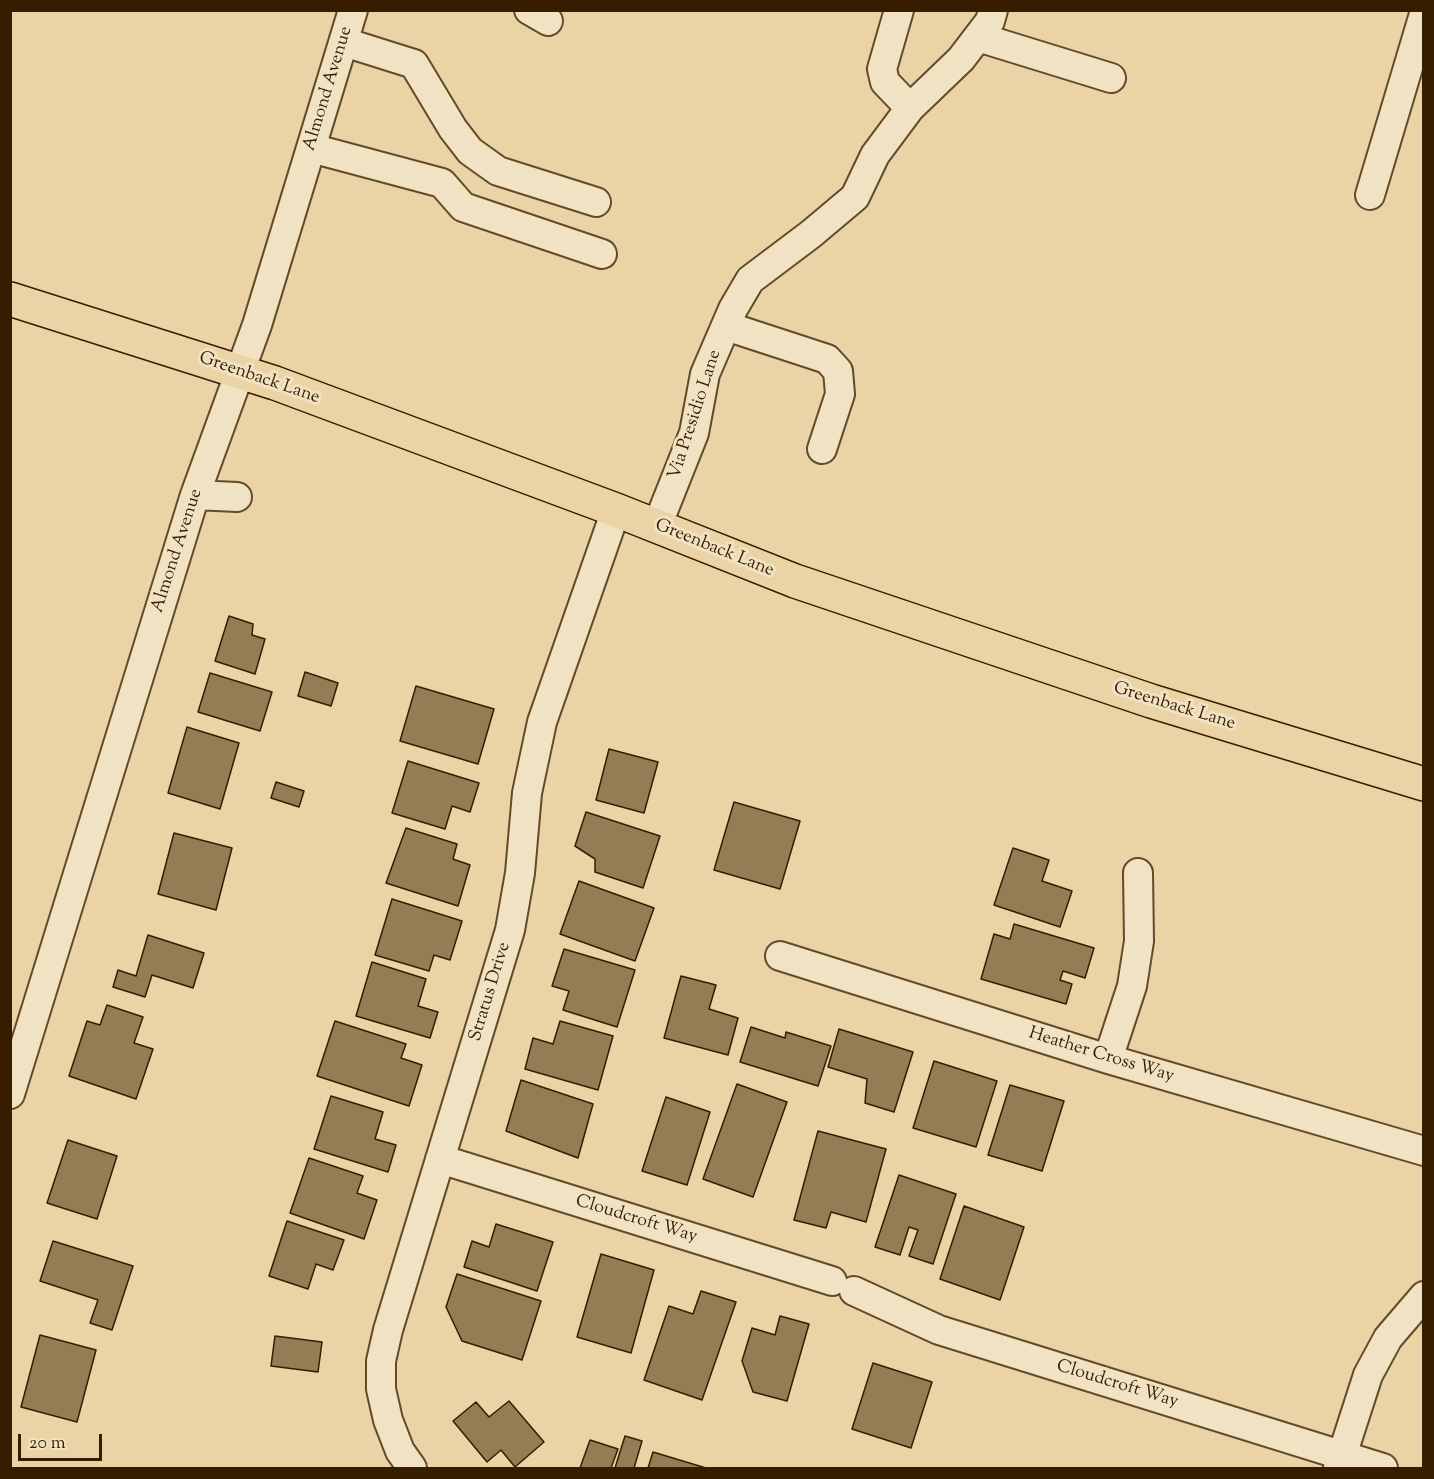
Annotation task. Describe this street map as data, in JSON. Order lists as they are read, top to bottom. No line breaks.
{"streets":{"main road":["Greenback Lane"],"street":["Almond Avenue","Via Presidio Lane","Stratus Drive","Heather Cross Way","Cloudcroft Way"]},"crossings":[["Almond Avenue","Greenback Lane"],["Greenback Lane","Via Presidio Lane"],["Greenback Lane","Stratus Drive"],["Stratus Drive","Cloudcroft Way"]],"scale_bar":"20 m"}
